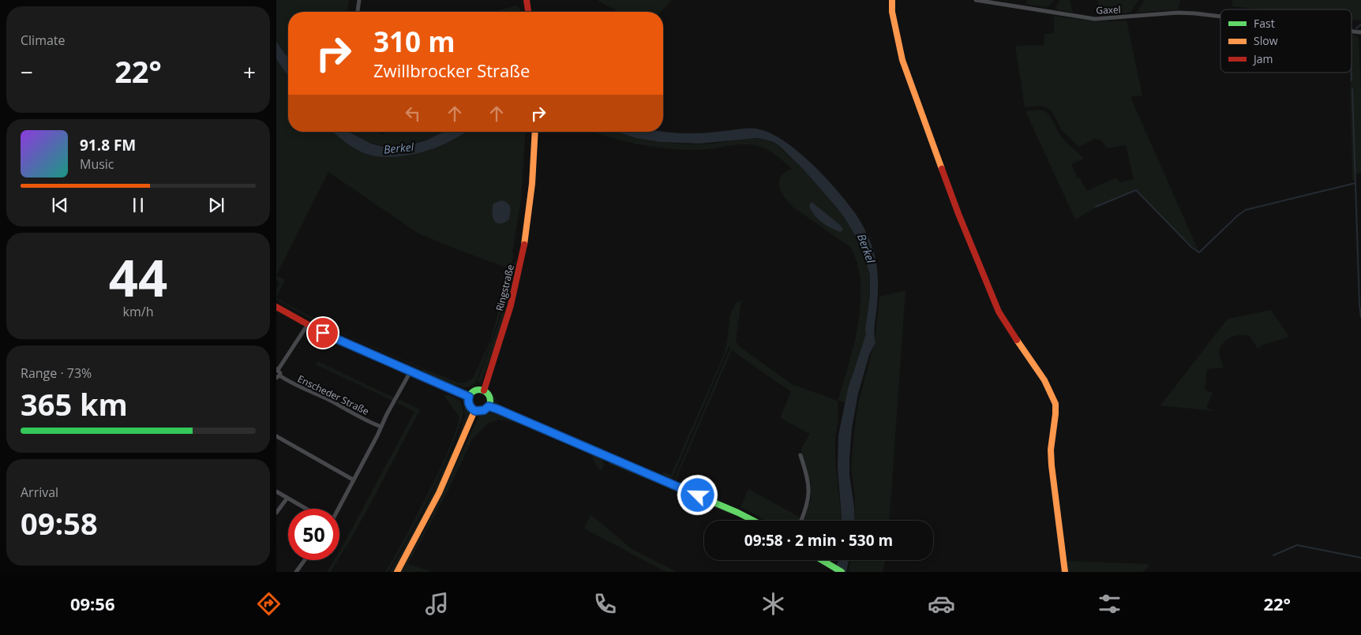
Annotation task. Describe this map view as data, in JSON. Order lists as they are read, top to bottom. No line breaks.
{"streets":{"main road":["Ringstraße"],"street":["Gaxel","Enscheder Straße"]},"water":["Berkel"],"legend":["Fast","Slow","Jam"],"page":{"tile":["Climate",["44","km/h"],["Range · 73%","365 km"],["Arrival","09:58"]],"turn":["310 m","Zwillbrocker Straße"],"heat":["−","22°","+"],"song":["91.8 FM","Music"],"limit":"50","trip":"09:58 · 2 min · 530 m","tabs":["09:56","22°"]}}
